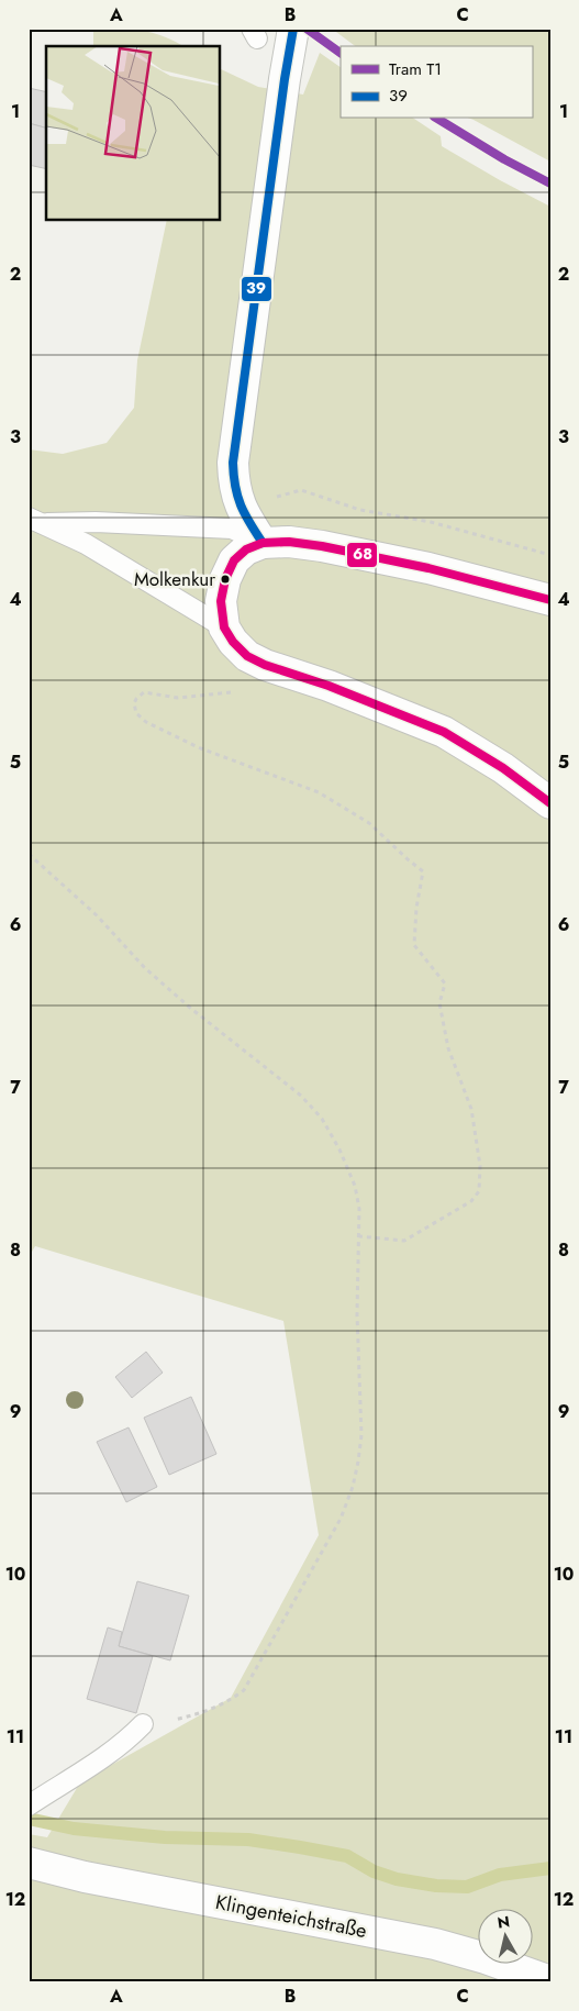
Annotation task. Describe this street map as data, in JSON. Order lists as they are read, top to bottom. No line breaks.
{"streets":{"street":["Klingenteichstraße"]},"places":["Molkenkur"],"lines":["tram line T1","transit line 39","transit line 68"],"legend":["Tram T1","39"],"north":"top","grid":{"columns":["A","B","C"],"rows":["1","2","3","4","5","6","7","8","9","10","11","12"]}}
